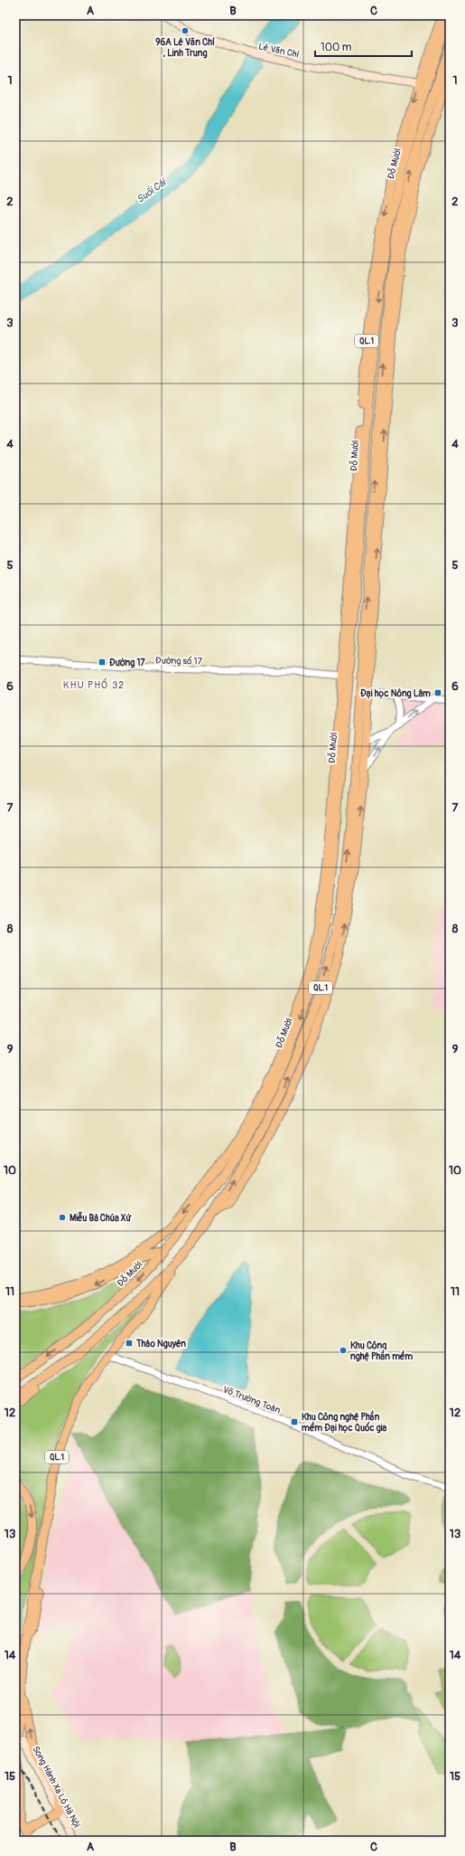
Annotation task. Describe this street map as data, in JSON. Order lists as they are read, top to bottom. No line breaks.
{"streets":{"highway":["Đỗ Mười","QL.1"],"main road":["Lê Văn Chí","Song Hành Xa Lộ Hà Nội"],"street":["Đường số 17","Võ Trường Toản"]},"crossings":[["Lê Văn Chí","Đỗ Mười"],["Đỗ Mười","QL.1"],["Đỗ Mười","Đường số 17"],["QL.1","Võ Trường Toản"]],"districts":["KHU PHỐ 32"],"water":["Suối Cái"],"places":{"other":["96A Lê Văn Chí , Linh Trung","Miễu Bà Chúa Xứ","Khu Công nghệ Phần mềm"],"transit":["Đường 17","Đại học Nông Lâm","Thảo Nguyên","Khu Công nghệ Phần mềm Đại học Quốc gia"]},"scale_bar":"100 m","grid":{"columns":["A","B","C"],"rows":["1","2","3","4","5","6","7","8","9","10","11","12","13","14","15"]}}
